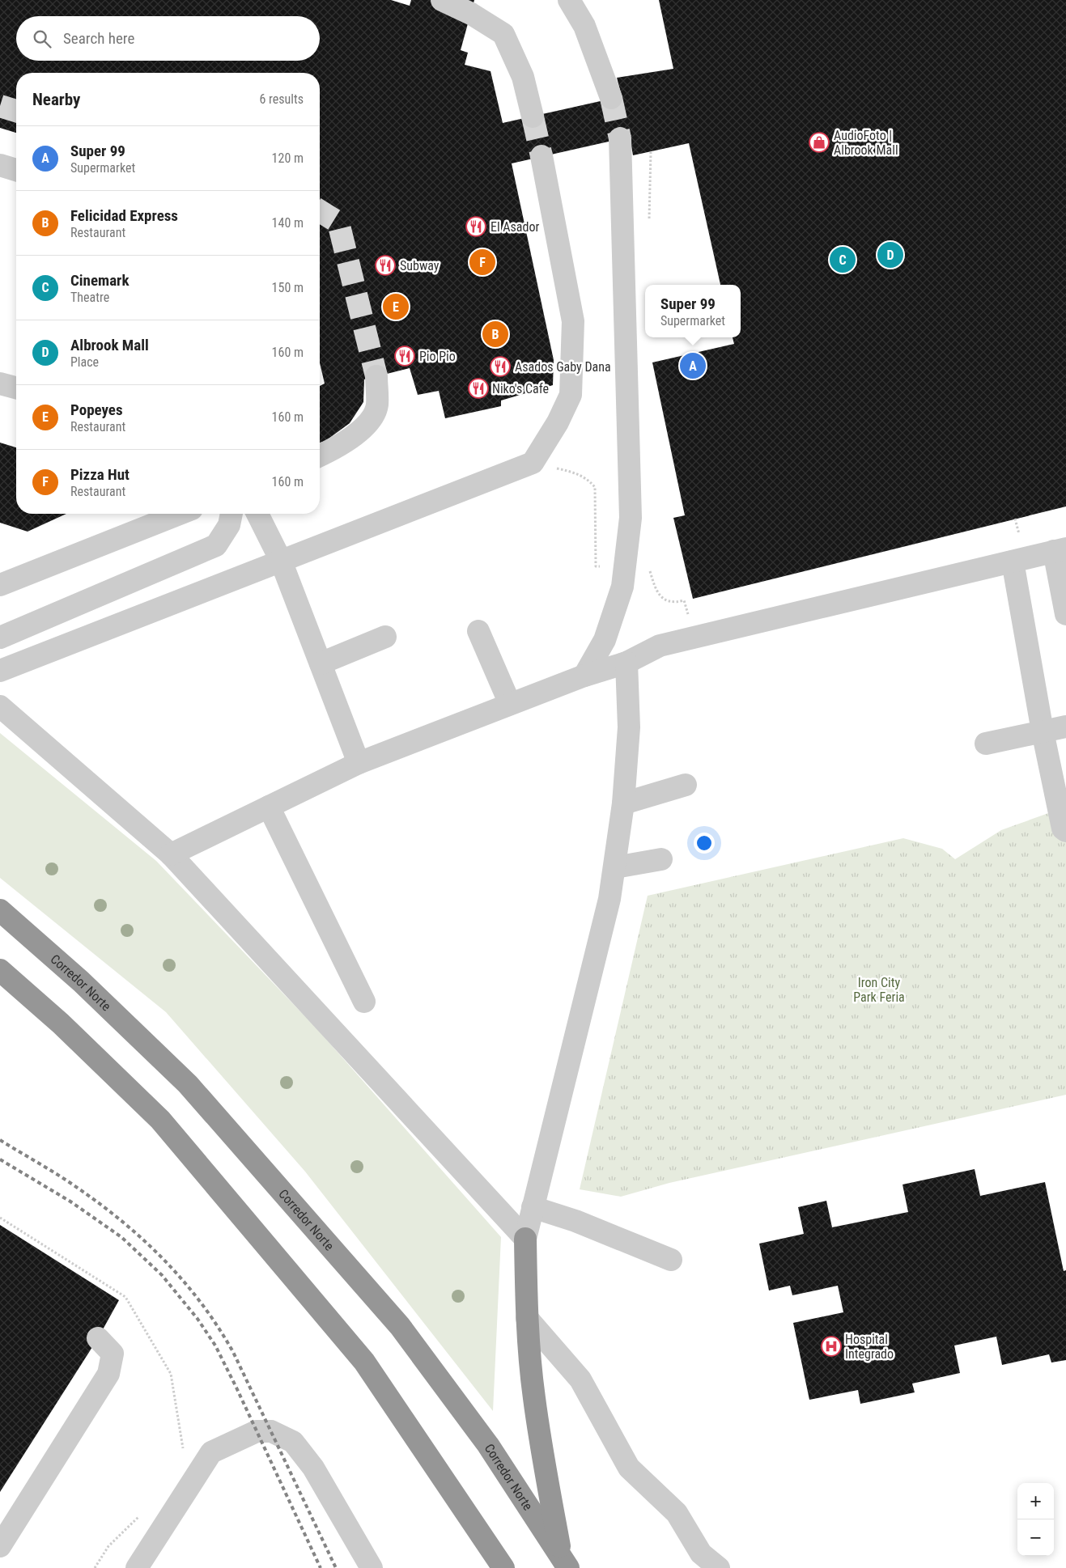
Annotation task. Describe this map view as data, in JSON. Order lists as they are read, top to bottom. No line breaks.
{"streets":{"highway":["Corredor Norte"]},"parks":["Iron City Park Feria"],"places":{"shop":["AudioFoto | Albrook Mall"],"restaurant":["El Asador","Subway","Pio Pio","Asados Gaby Dana","Niko's Cafe"],"hospital":["Hospital Integrado"]},"page":{"search":"Search here","heading":["Nearby","6 results"],"list":[{"mark":"A","name":"Super 99","note":"Supermarket","value":"120 m"},{"mark":"B","name":"Felicidad Express","note":"Restaurant","value":"140 m"},{"mark":"C","name":"Cinemark","note":"Theatre","value":"150 m"},{"mark":"D","name":"Albrook Mall","note":"Place","value":"160 m"},{"mark":"E","name":"Popeyes","note":"Restaurant","value":"160 m"},{"mark":"F","name":"Pizza Hut","note":"Restaurant","value":"160 m"}],"pins":["D","C","F","E","B","A"],"popup":["Super 99","Supermarket"],"map_buttons":["+","−"]}}
